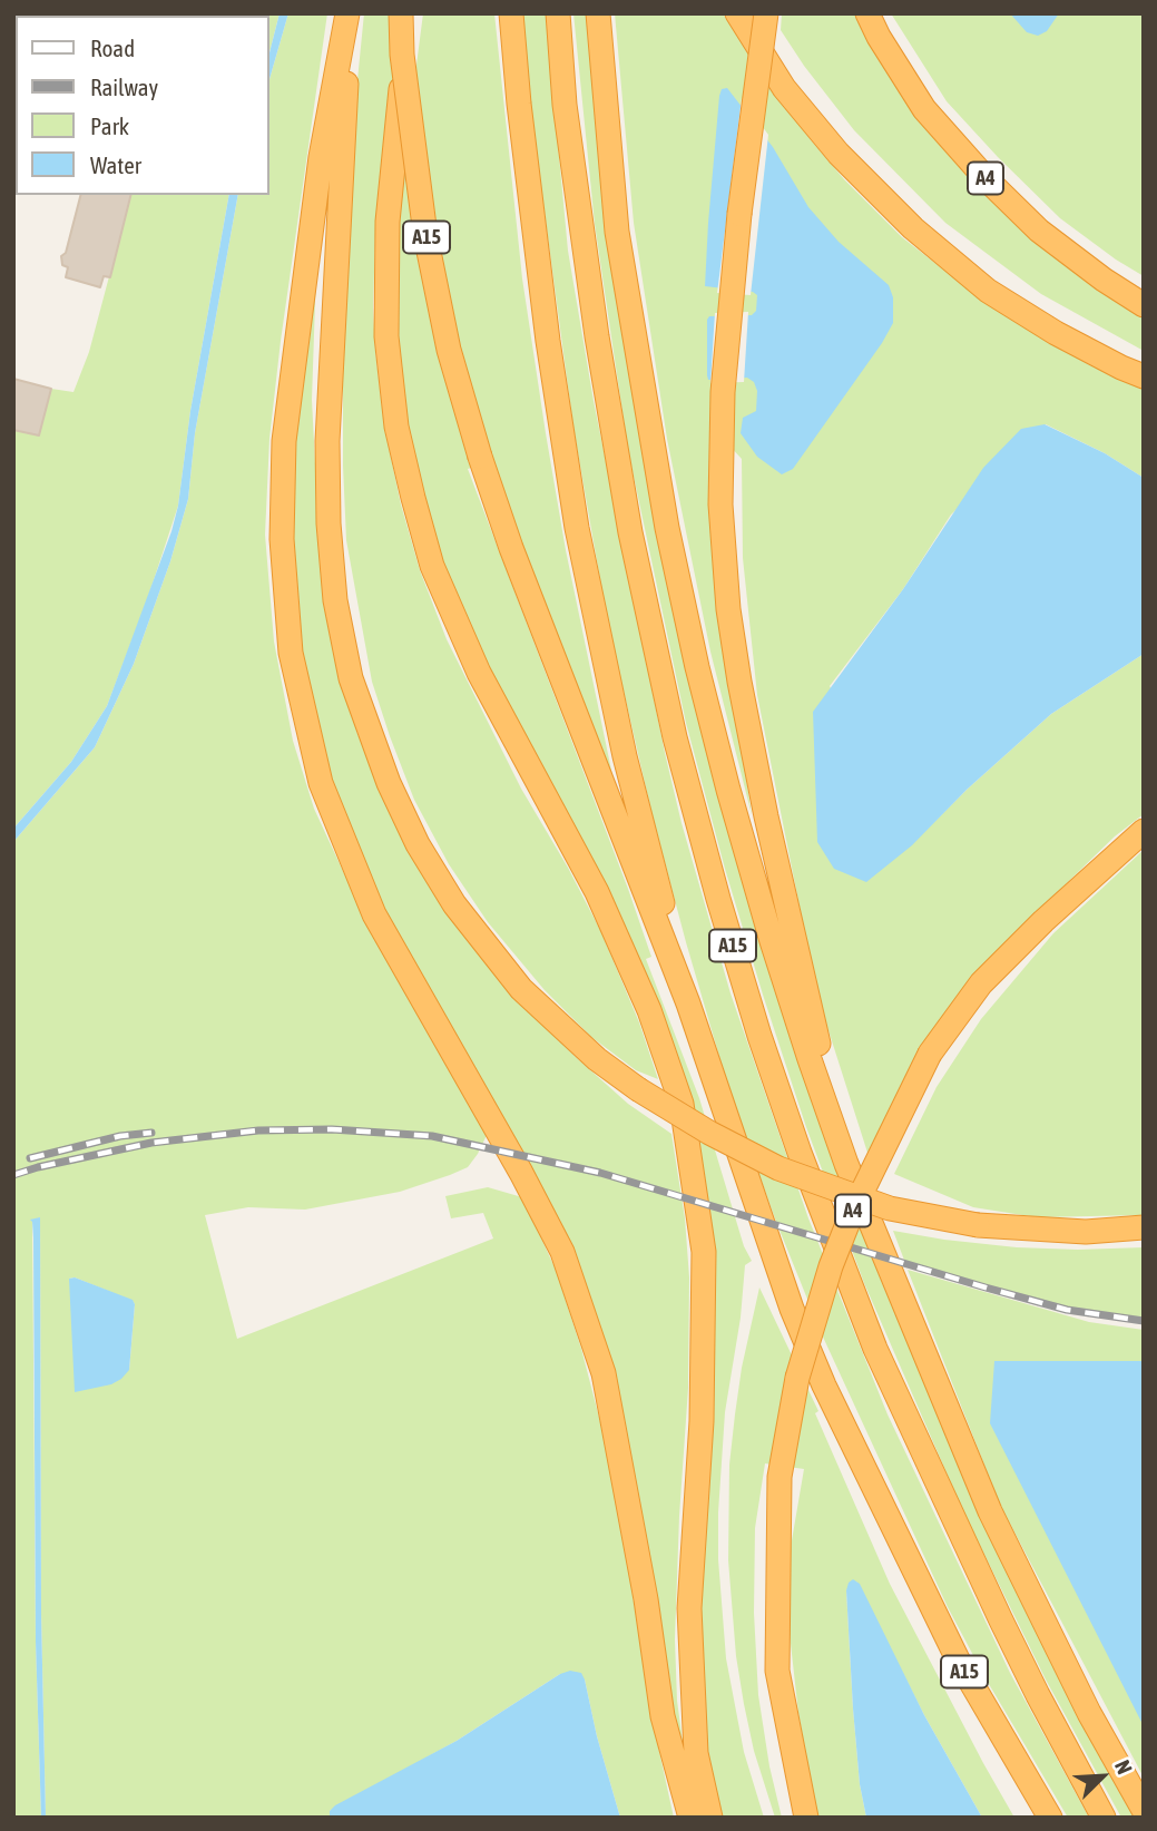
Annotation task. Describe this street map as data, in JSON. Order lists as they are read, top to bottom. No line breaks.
{"streets":{"highway":["A4","A15"]},"legend":["Road","Railway","Park","Water"],"north":"top right"}
